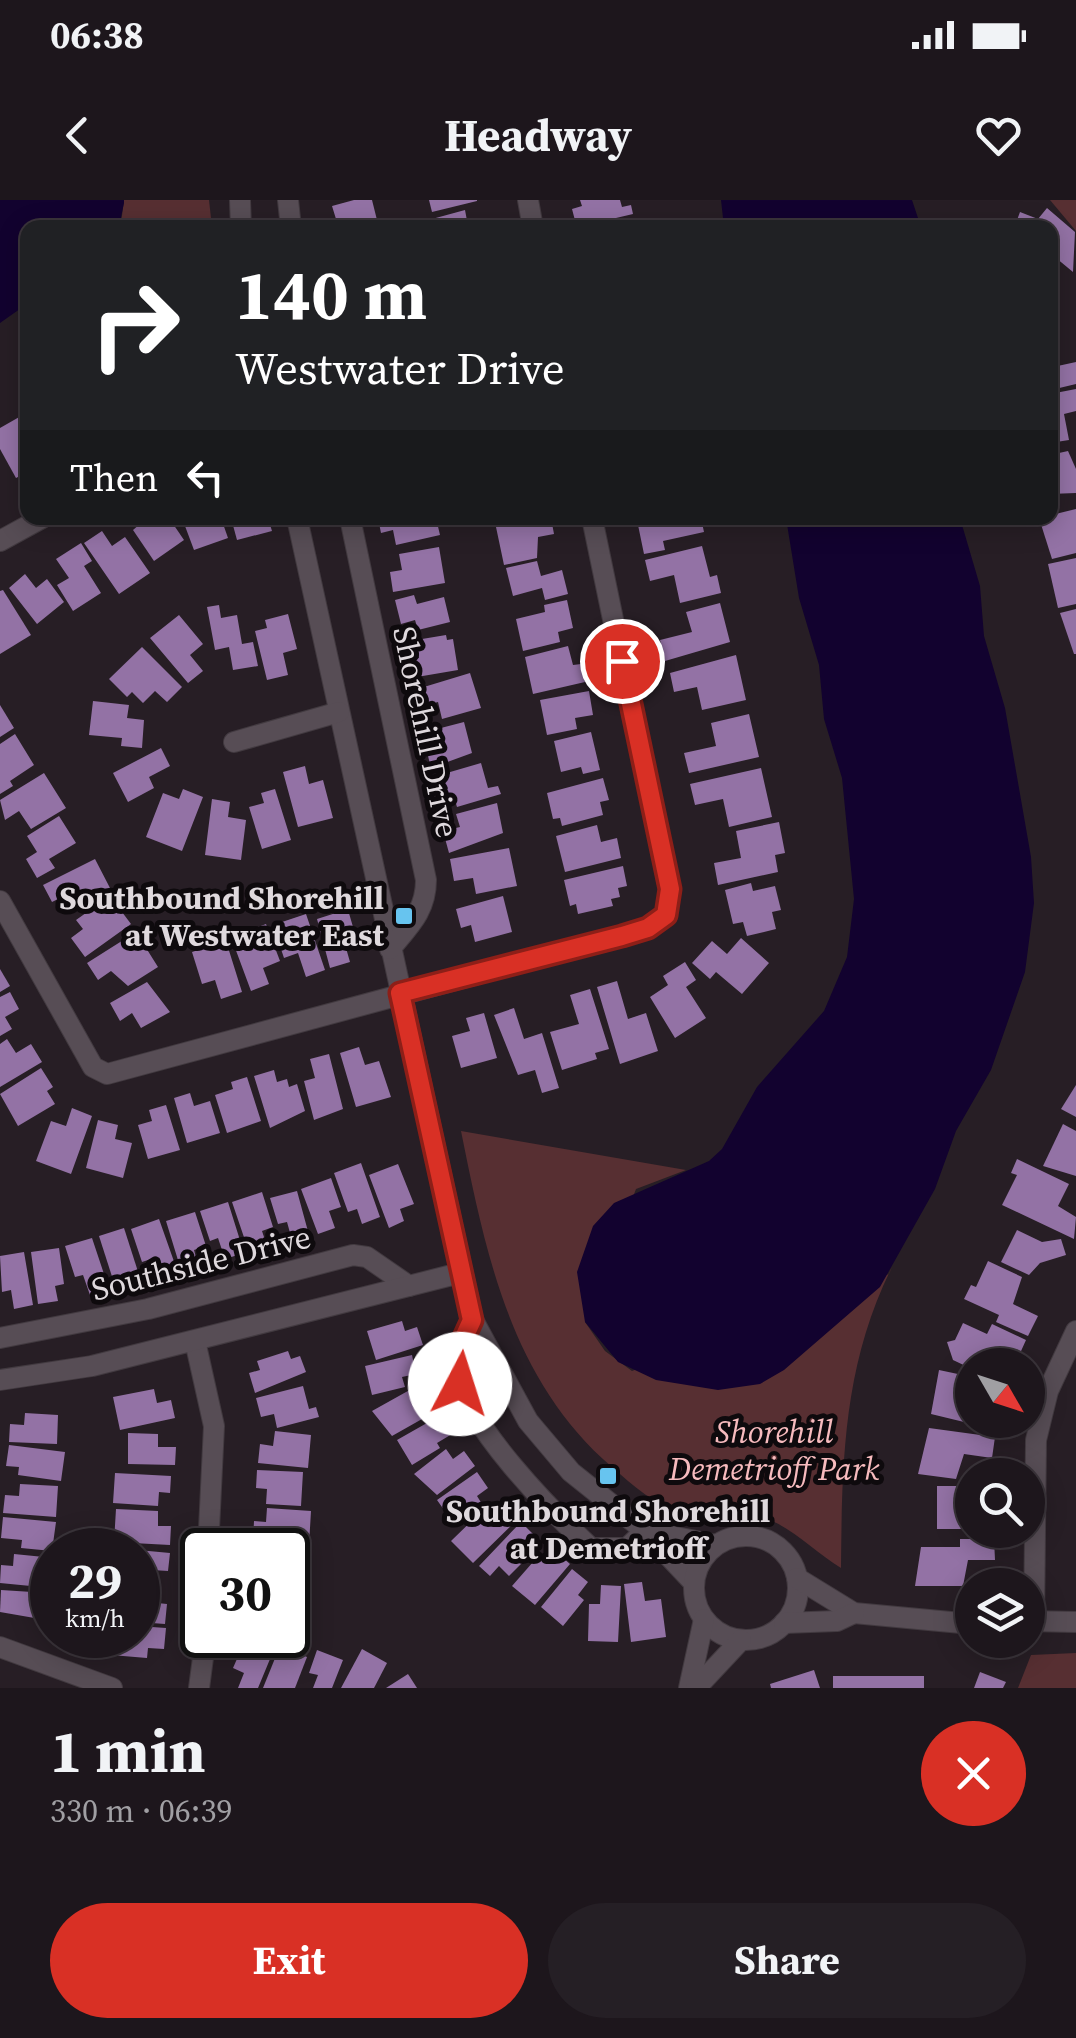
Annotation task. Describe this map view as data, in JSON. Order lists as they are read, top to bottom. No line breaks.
{"streets":{"street":["Shorehill Drive","Southside Drive"]},"parks":["Shorehill Demetrioff Park"],"places":{"transit":["Southbound Shorehill at Westwater East","Southbound Shorehill at Demetrioff"]},"north":"bottom right","page":{"status":"06:38","header":"Headway","turn":["140 m","Westwater Drive"],"then":"Then","speed":"29 km/h","limit":"30","heading":["1 min","330 m · 06:39"],"buttons":["Exit","Share"]}}
